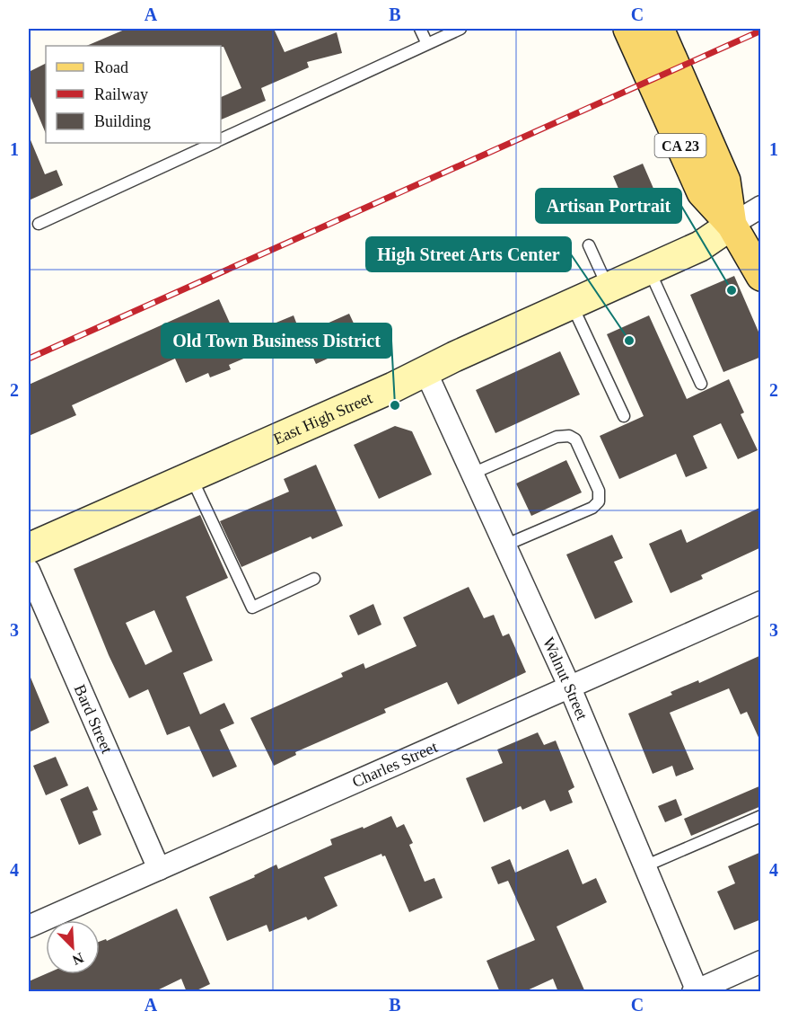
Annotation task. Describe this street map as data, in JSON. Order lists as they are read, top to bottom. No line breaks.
{"streets":{"main road":["CA 23"],"street":["East High Street","Walnut Street","Bard Street","Charles Street"]},"crossings":[["CA 23","East High Street"],["East High Street","Walnut Street"],["Walnut Street","Charles Street"],["Bard Street","Charles Street"]],"places":["Artisan Portrait","High Street Arts Center","Old Town Business District"],"legend":["Road","Railway","Building"],"north":"bottom right","grid":{"columns":["A","B","C"],"rows":["1","2","3","4"]}}
